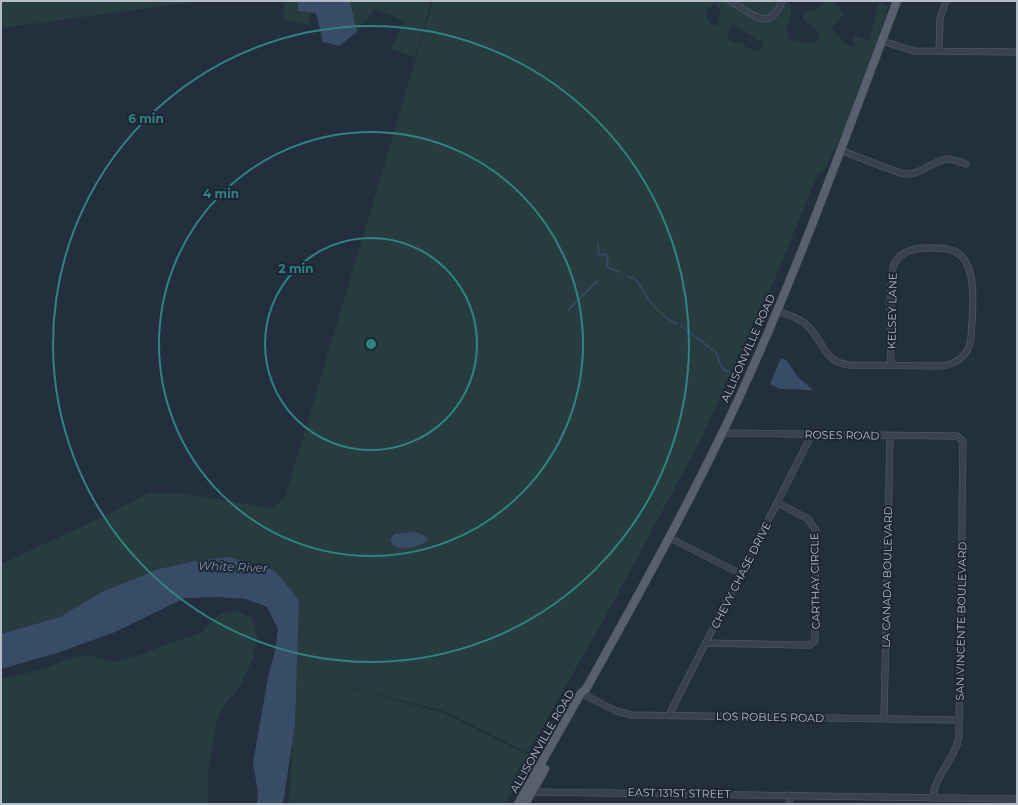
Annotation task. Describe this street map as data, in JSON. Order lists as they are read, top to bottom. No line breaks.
{"streets":{"main road":["ALLISONVILLE ROAD"],"street":["KELSEY LANE","ROSES ROAD","CHEVY CHASE DRIVE","LA CANADA BOULEVARD","CARTHAY CIRCLE","SAN VINCENTE BOULEVARD","LOS ROBLES ROAD","EAST 131ST STREET"]},"crossings":[["ALLISONVILLE ROAD","ROSES ROAD"],["ALLISONVILLE ROAD","LOS ROBLES ROAD"],["ALLISONVILLE ROAD","EAST 131ST STREET"],["ROSES ROAD","CHEVY CHASE DRIVE"],["ROSES ROAD","LA CANADA BOULEVARD"],["ROSES ROAD","SAN VINCENTE BOULEVARD"],["CHEVY CHASE DRIVE","CARTHAY CIRCLE"],["CHEVY CHASE DRIVE","LOS ROBLES ROAD"],["LA CANADA BOULEVARD","LOS ROBLES ROAD"],["SAN VINCENTE BOULEVARD","LOS ROBLES ROAD"],["SAN VINCENTE BOULEVARD","EAST 131ST STREET"]],"water":["White River"],"rings":["6 min","4 min","2 min"]}
